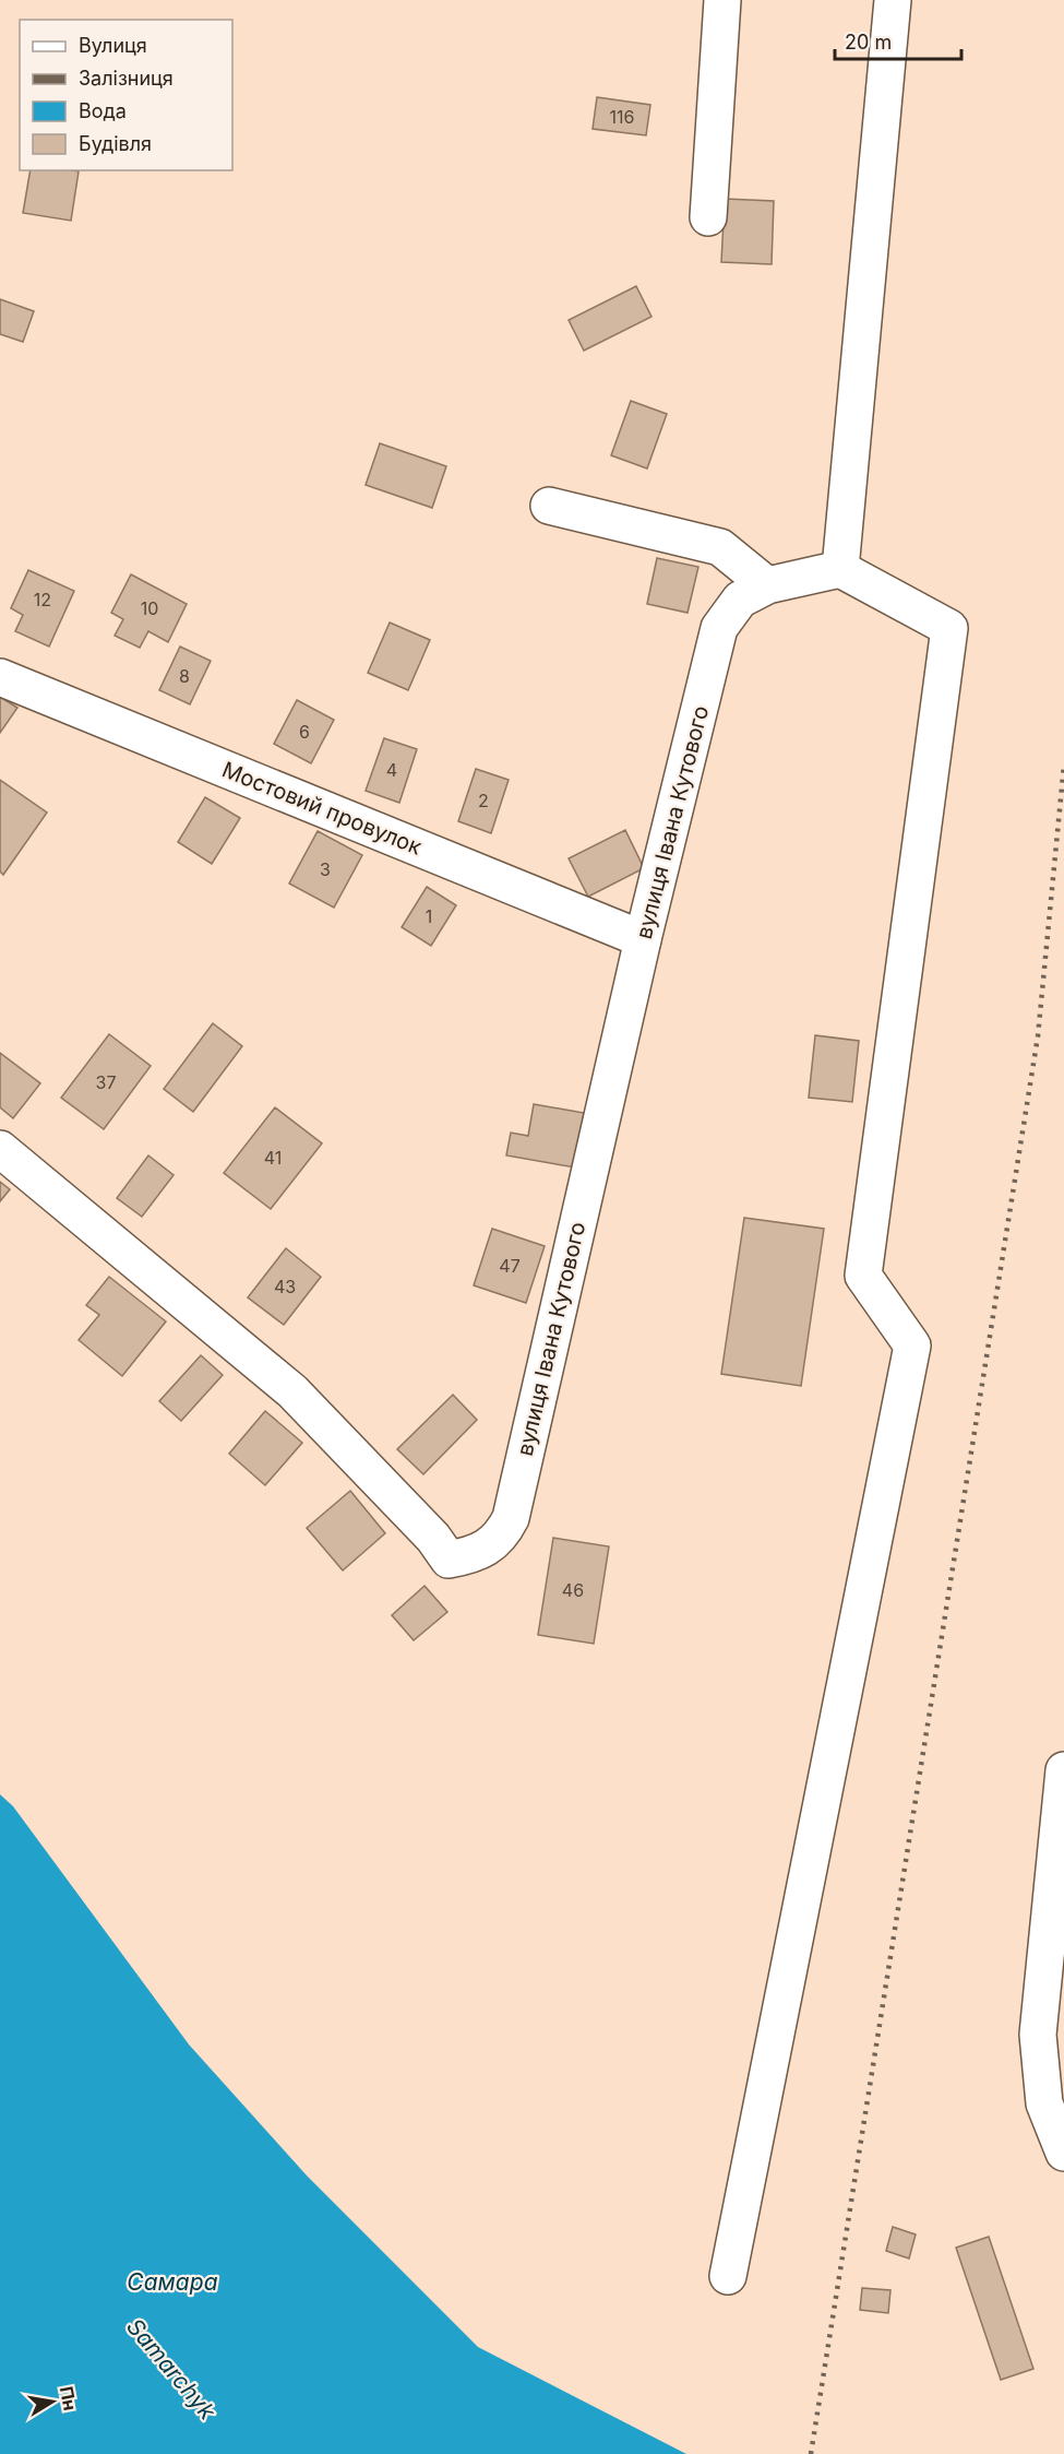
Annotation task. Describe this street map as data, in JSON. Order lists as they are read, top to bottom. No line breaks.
{"streets":{"street":["Мостовий провулок","вулиця Івана Кутового"]},"crossings":[["Мостовий провулок","вулиця Івана Кутового"]],"water":["Самара","Samarchyk"],"house_numbers":["116","12","10","8","6","4","2","3","1","37","41","47","43","46"],"legend":["Вулиця","Залізниця","Вода","Будівля"],"scale_bar":"20 m","north":"right"}
